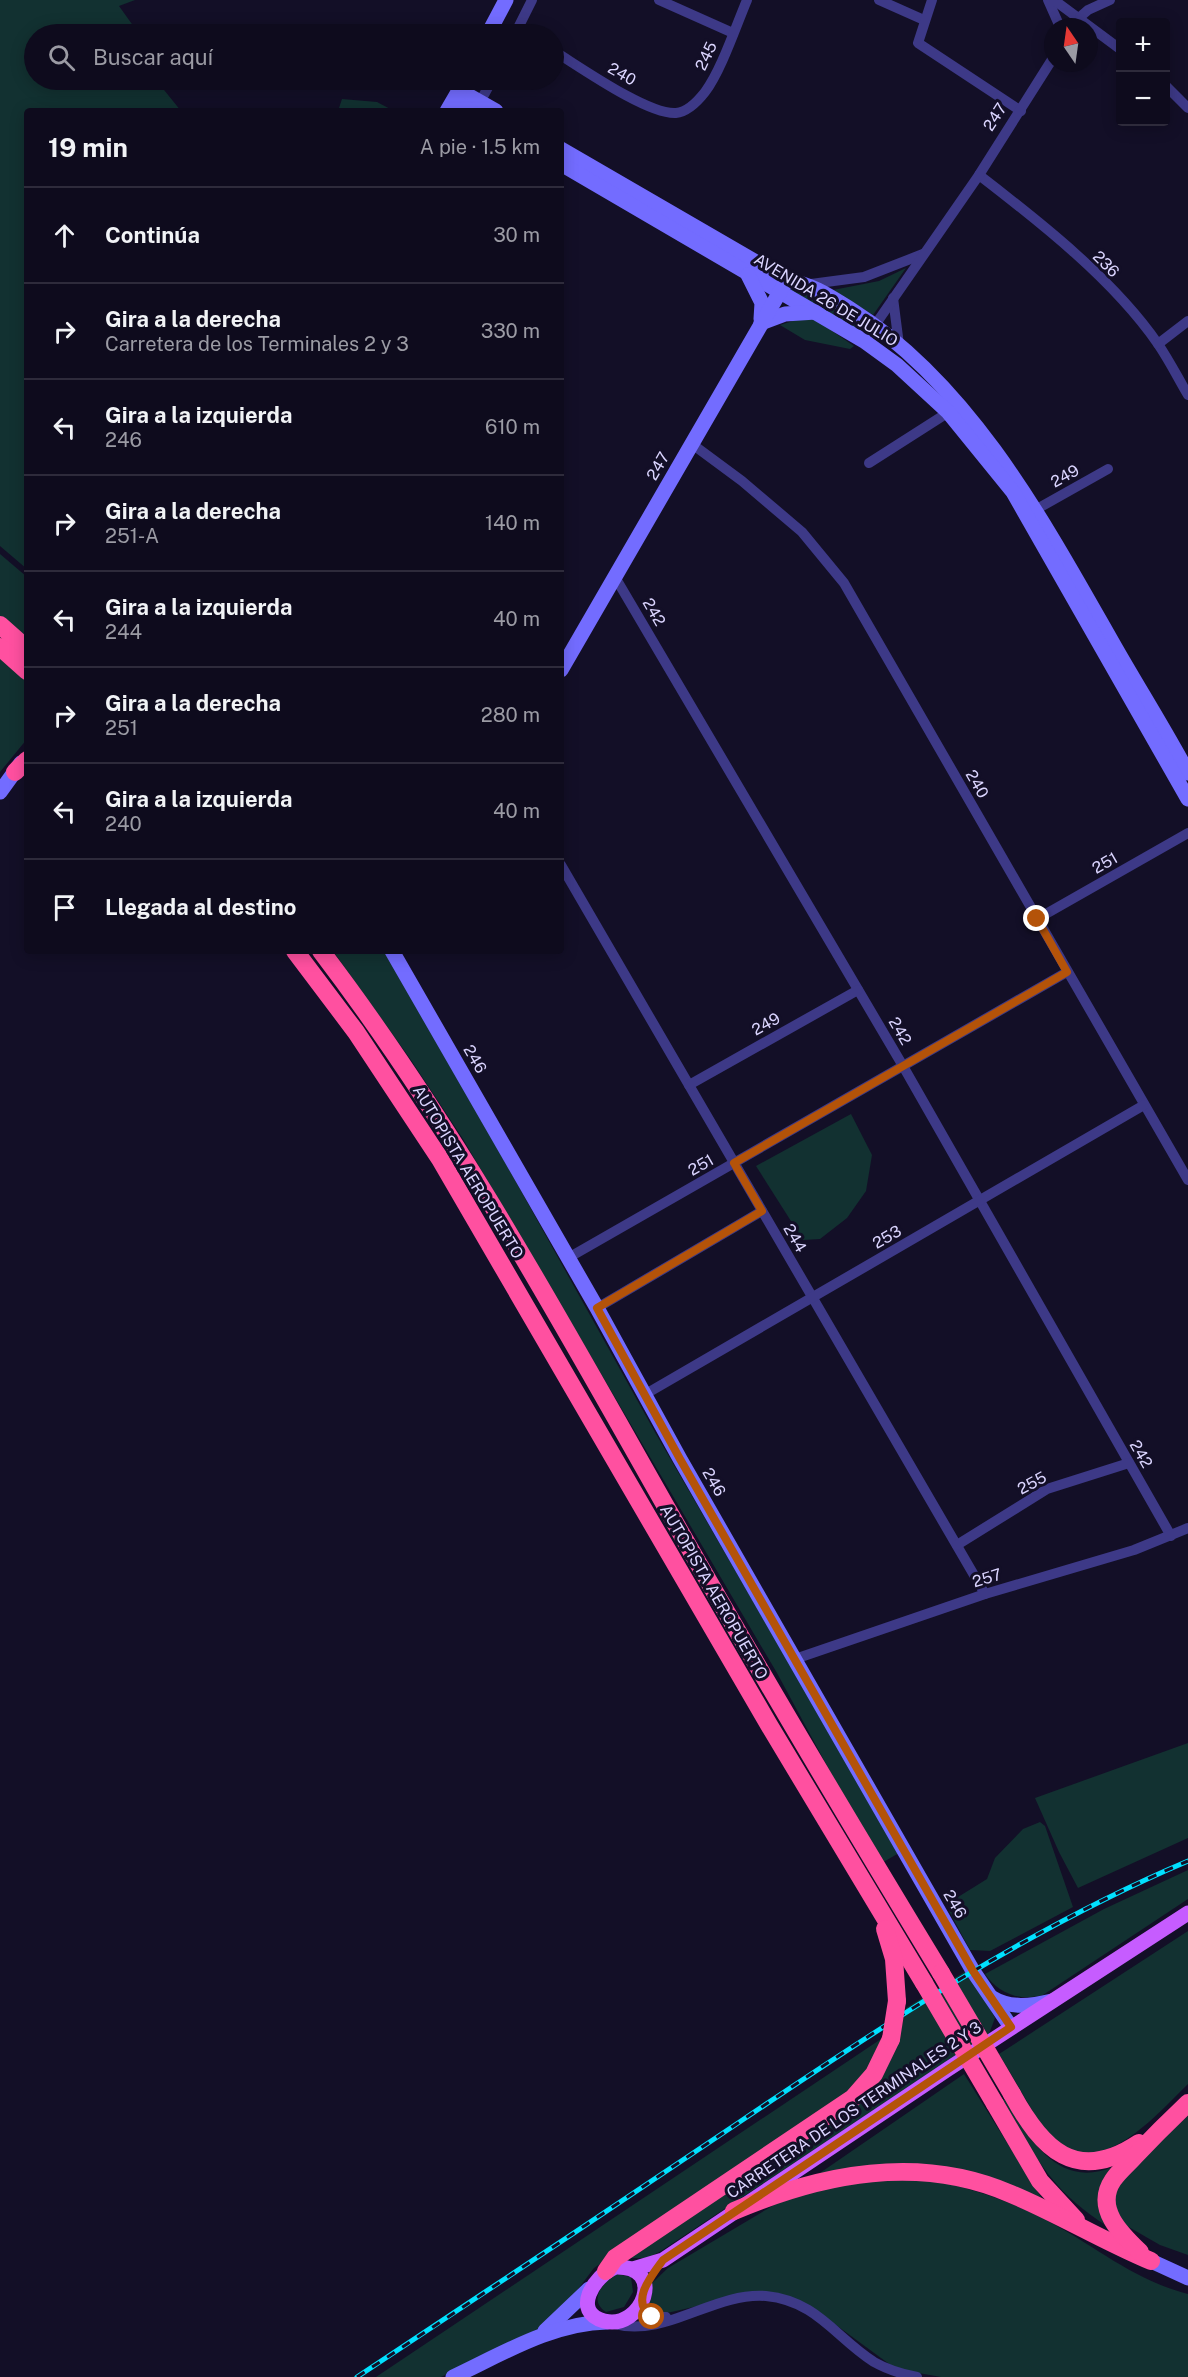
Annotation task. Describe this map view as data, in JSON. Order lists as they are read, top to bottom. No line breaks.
{"streets":{"highway":["AUTOPISTA AEROPUERTO"],"main road":["CARRETERA DE LOS TERMINALES 2 Y 3"],"street":["245","240","247","236","AVENIDA 26 DE JULIO","249","242","251","246","253","244","255","257"]},"crossings":[["245","240"],["240","247"],["240","251"],["240","253"],["247","236"],["247","AVENIDA 26 DE JULIO"],["247","242"],["AVENIDA 26 DE JULIO","249"],["249","242"],["249","244"],["242","251"],["242","253"],["242","255"],["242","257"],["251","246"],["251","244"],["246","253"],["246","257"],["246","CARRETERA DE LOS TERMINALES 2 Y 3"],["253","244"],["244","255"],["244","257"]],"north":"top","page":{"map_buttons":["+","−"],"search":"Buscar aquí","heading":["19 min","A pie · 1.5 km"],"list":[["Continúa","30 m"],["Gira a la derecha","Carretera de los Terminales 2 y 3","330 m"],["Gira a la izquierda","246","610 m"],["Gira a la derecha","251-A","140 m"],["Gira a la izquierda","244","40 m"],["Gira a la derecha","251","280 m"],["Gira a la izquierda","240","40 m"],"Llegada al destino"]}}
